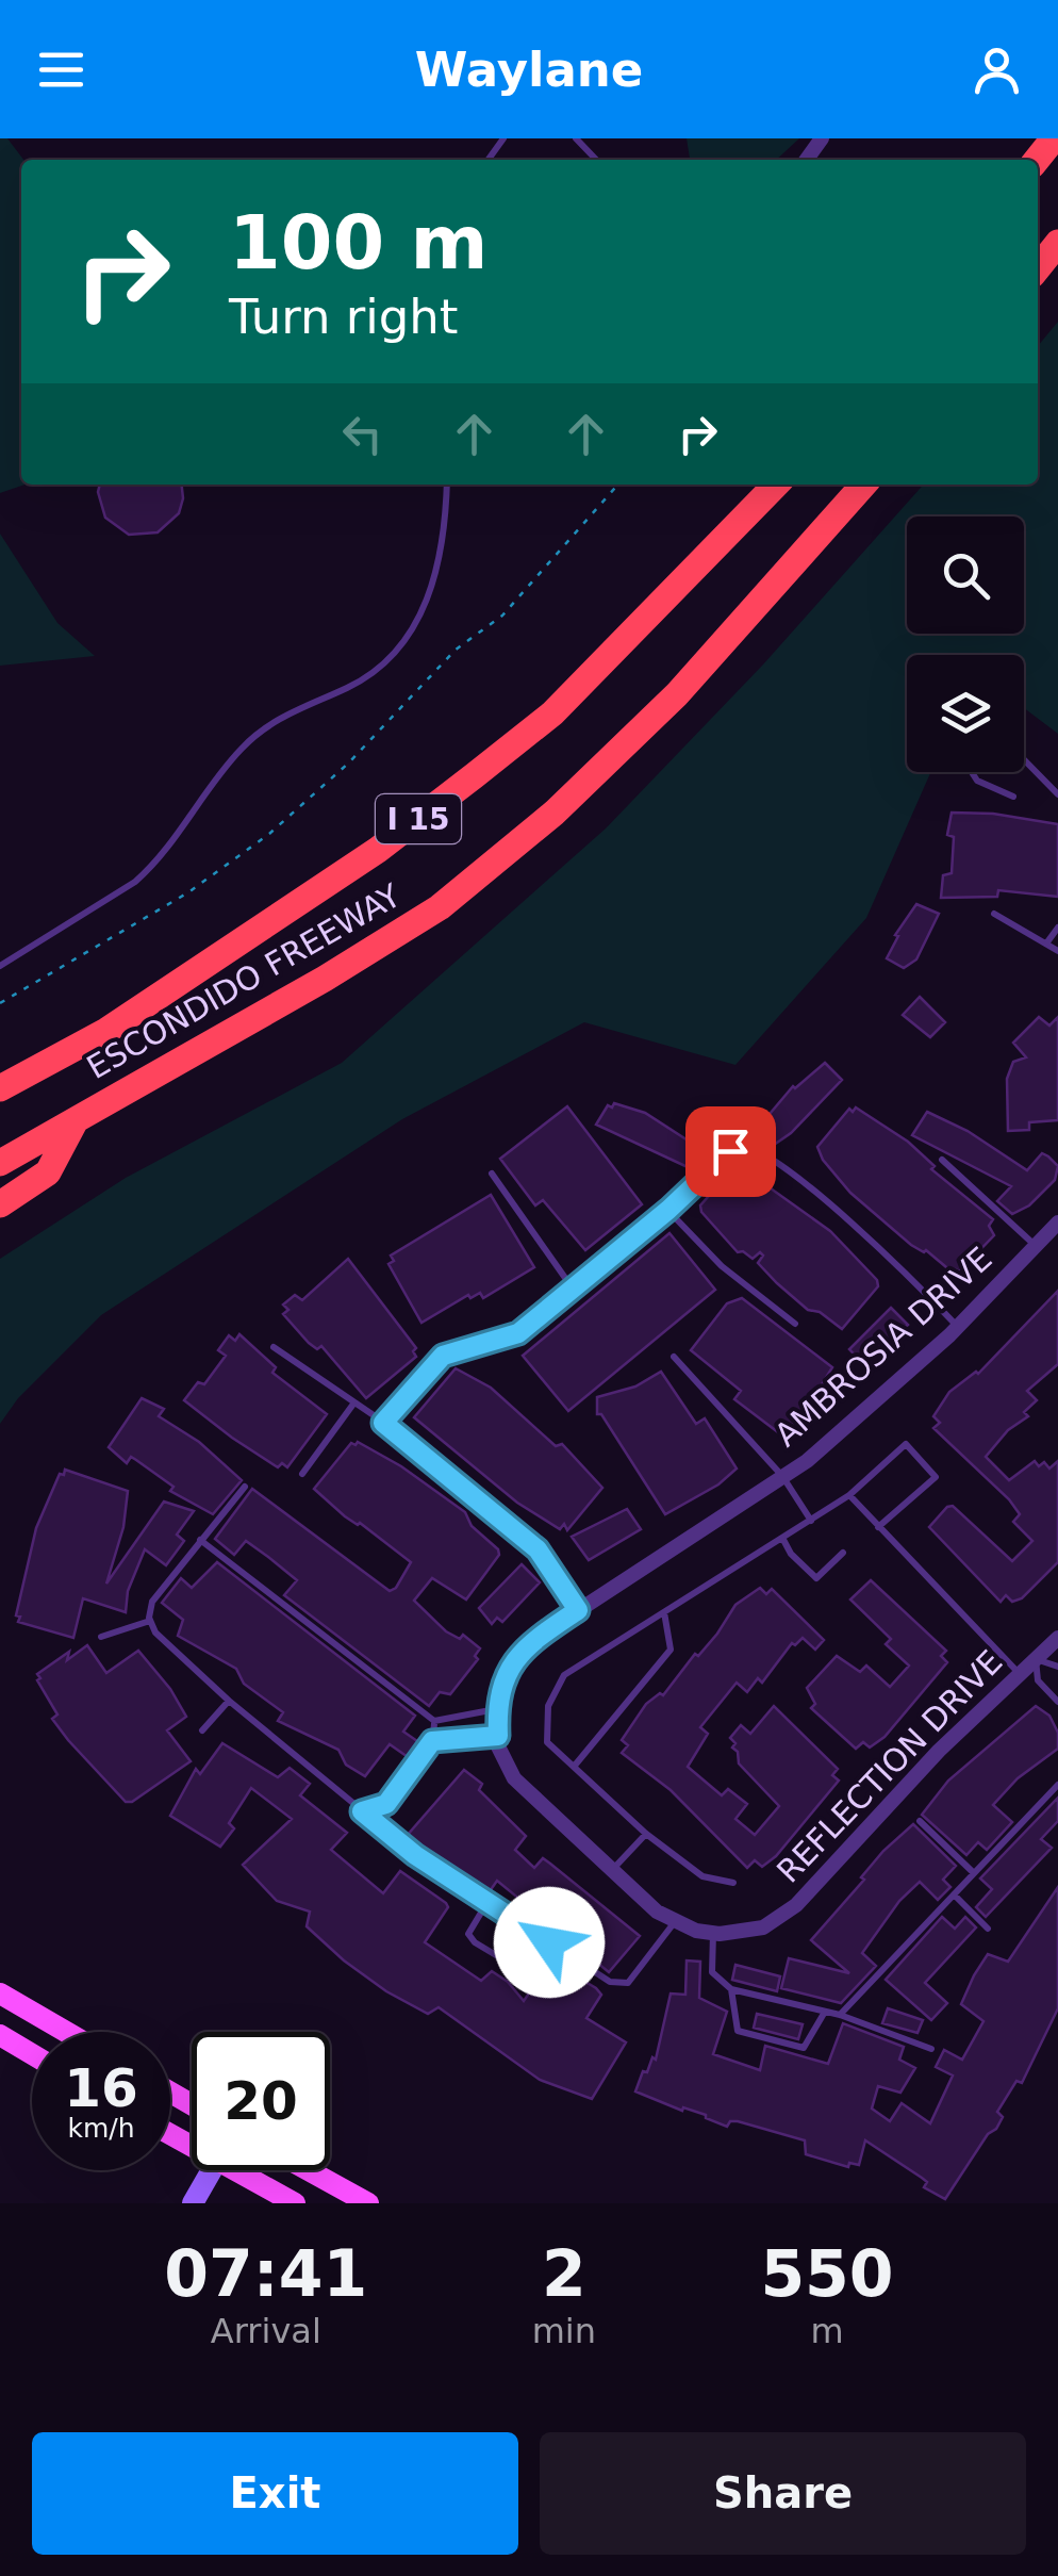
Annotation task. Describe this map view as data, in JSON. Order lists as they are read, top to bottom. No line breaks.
{"streets":{"highway":["I 15","ESCONDIDO FREEWAY"],"street":["AMBROSIA DRIVE","REFLECTION DRIVE"]},"crossings":[["AMBROSIA DRIVE","REFLECTION DRIVE"]],"page":{"header":"Waylane","turn":["100 m","Turn right"],"speed":"16 km/h","limit":"20","eta":["07:41","Arrival","2","min","550","m"],"buttons":["Exit","Share"]}}
